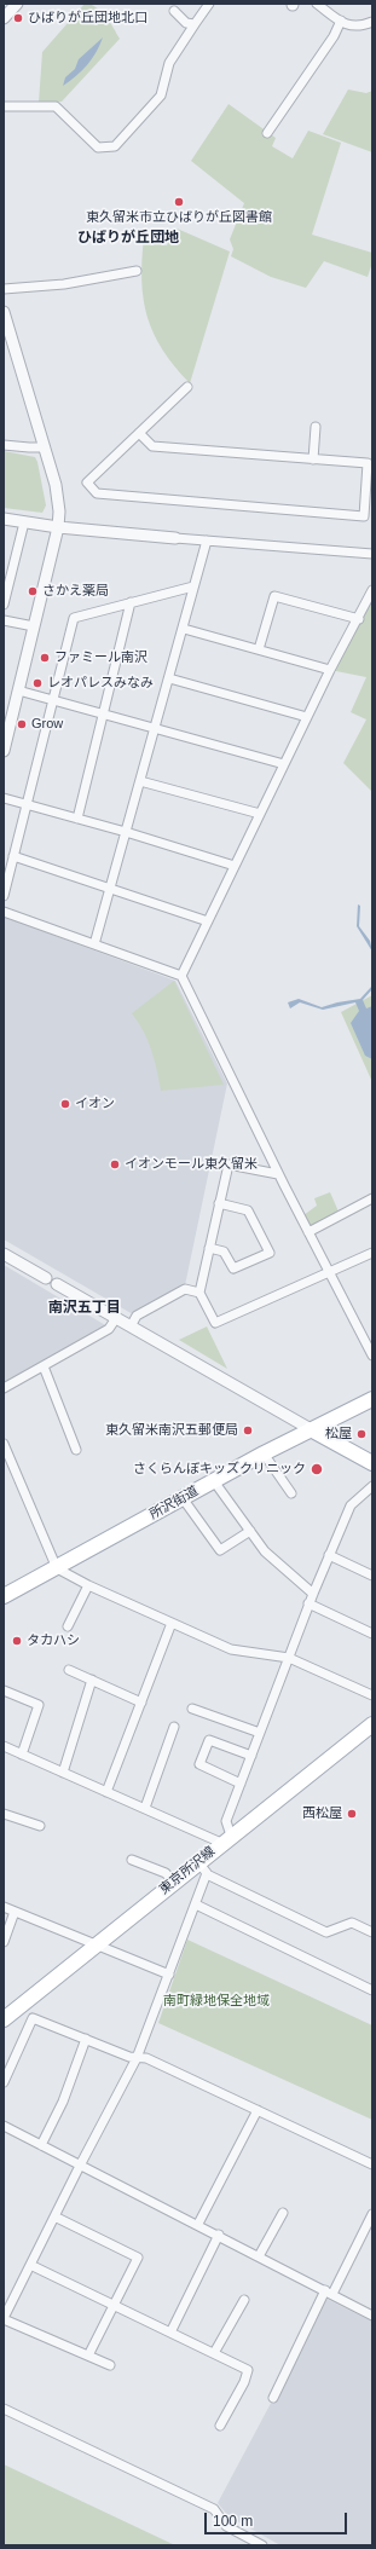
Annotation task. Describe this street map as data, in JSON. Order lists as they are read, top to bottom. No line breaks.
{"streets":{"main road":["所沢街道","東京所沢線"]},"districts":["ひばりが丘団地","南沢五丁目"],"parks":["南町緑地保全地域"],"places":["ひばりが丘団地北口","東久留米市立ひばりが丘図書館","さかえ薬局","ファミール南沢","レオパレスみなみ","Grow","イオン","イオンモール東久留米","東久留米南沢五郵便局","松屋","さくらんぼキッズクリニック","タカハシ","西松屋"],"scale_bar":"100 m"}
